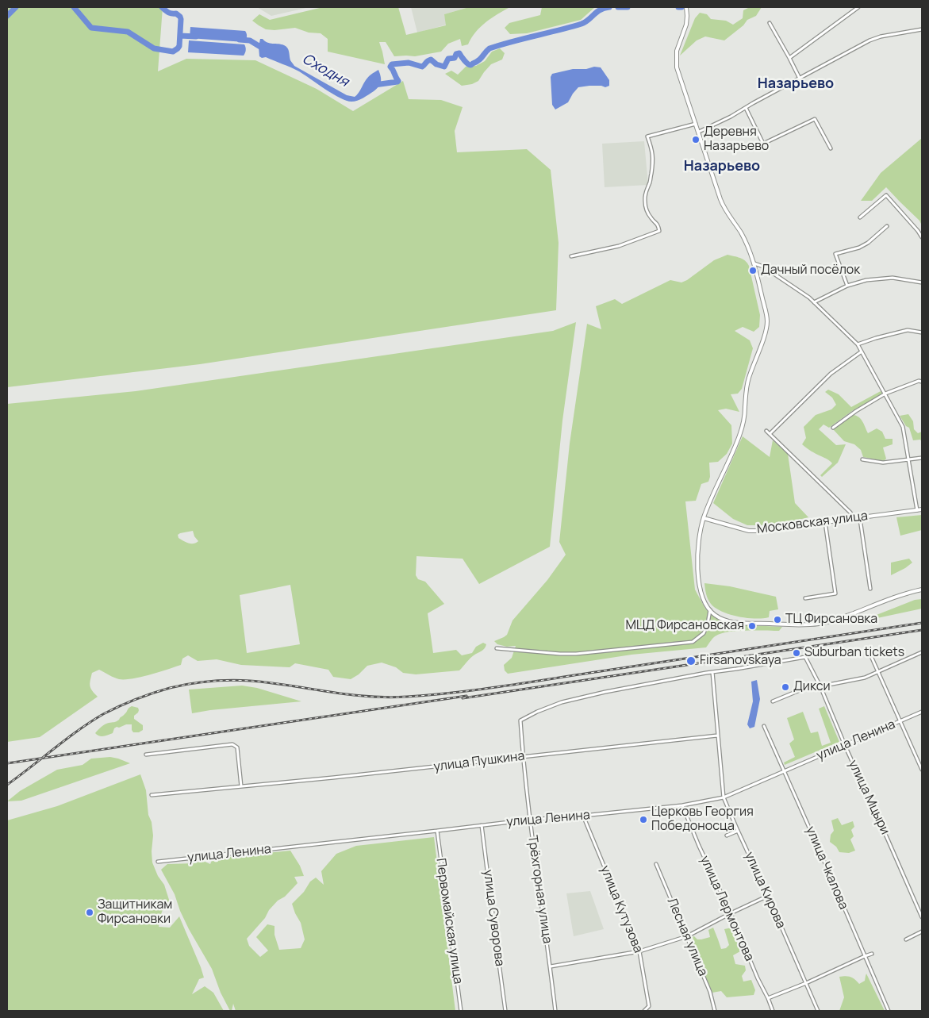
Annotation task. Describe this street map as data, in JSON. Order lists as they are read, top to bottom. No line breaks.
{"streets":{"street":["Московская улица","улица Ленина","улица Пушкина","улица Мцыри","улица Чкалова","Трёхгорная улица","улица Кирова","улица Лермонтова","улица Кутузова","улица Суворова","Первомайская улица","Лесная улица"]},"crossings":[["улица Ленина","улица Мцыри"],["улица Ленина","улица Чкалова"],["улица Ленина","Трёхгорная улица"],["улица Ленина","улица Кирова"],["улица Ленина","улица Лермонтова"],["улица Ленина","улица Кутузова"],["улица Ленина","улица Суворова"],["улица Ленина","Первомайская улица"],["улица Пушкина","Трёхгорная улица"],["улица Пушкина","улица Кирова"],["улица Мцыри","Трёхгорная улица"],["улица Мцыри","улица Кирова"],["Трёхгорная улица","улица Кирова"]],"districts":["Назарьево","Назарьево"],"water":["Сходня"],"places":["Деревня Назарьево","Дачный посёлок","ТЦ Фирсановка","МЦД Фирсановская","Suburban tickets","Firsanovskaya","Дикси","Церковь Георгия Победоносца","Защитникам Фирсановки"]}
